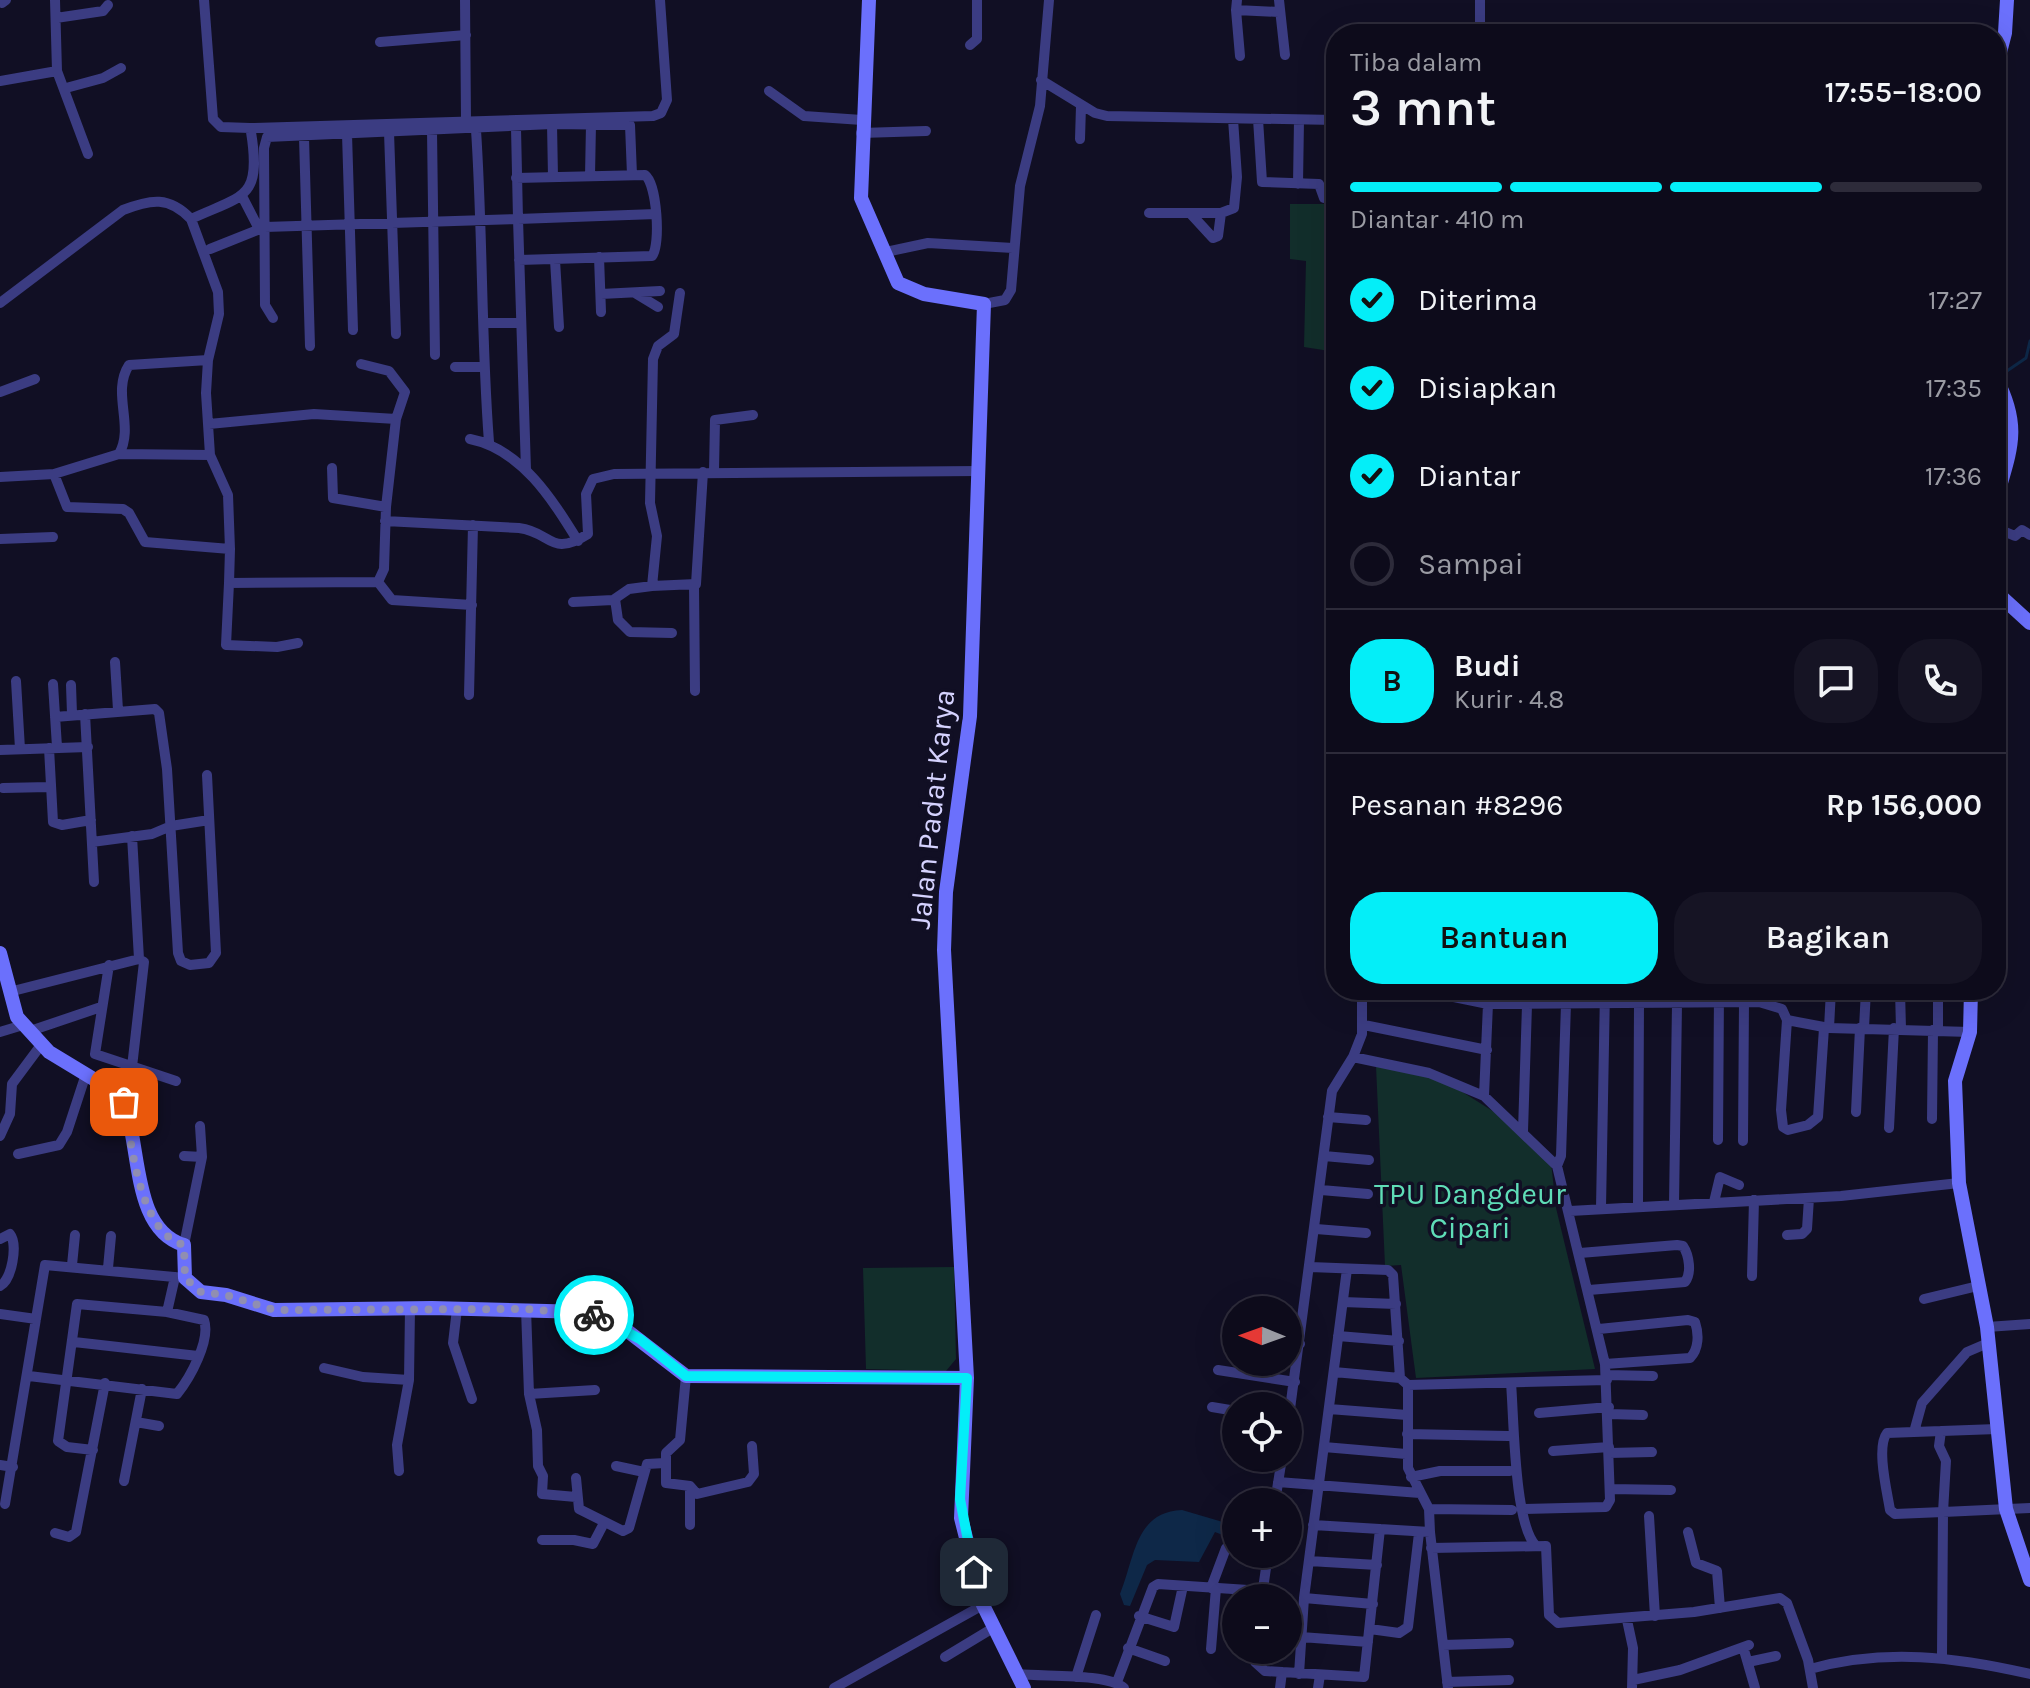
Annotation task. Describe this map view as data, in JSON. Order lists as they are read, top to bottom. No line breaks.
{"streets":{"street":["Jalan Padat Karya"]},"parks":["TPU Dangdeur Cipari"],"north":"left","page":{"heading":["3 mnt","Tiba dalam","17:55–18:00"],"panel":["Budi","Kurir · 4.8","Pesanan #8296","Rp 156,000"],"bar":"Diantar · 410 m","list":[["Diterima","17:27"],["Disiapkan","17:35"],["Diantar","17:36"],"Sampai"],"round":"B","buttons":["Bantuan","Bagikan"],"map_buttons":["+","−"]}}
